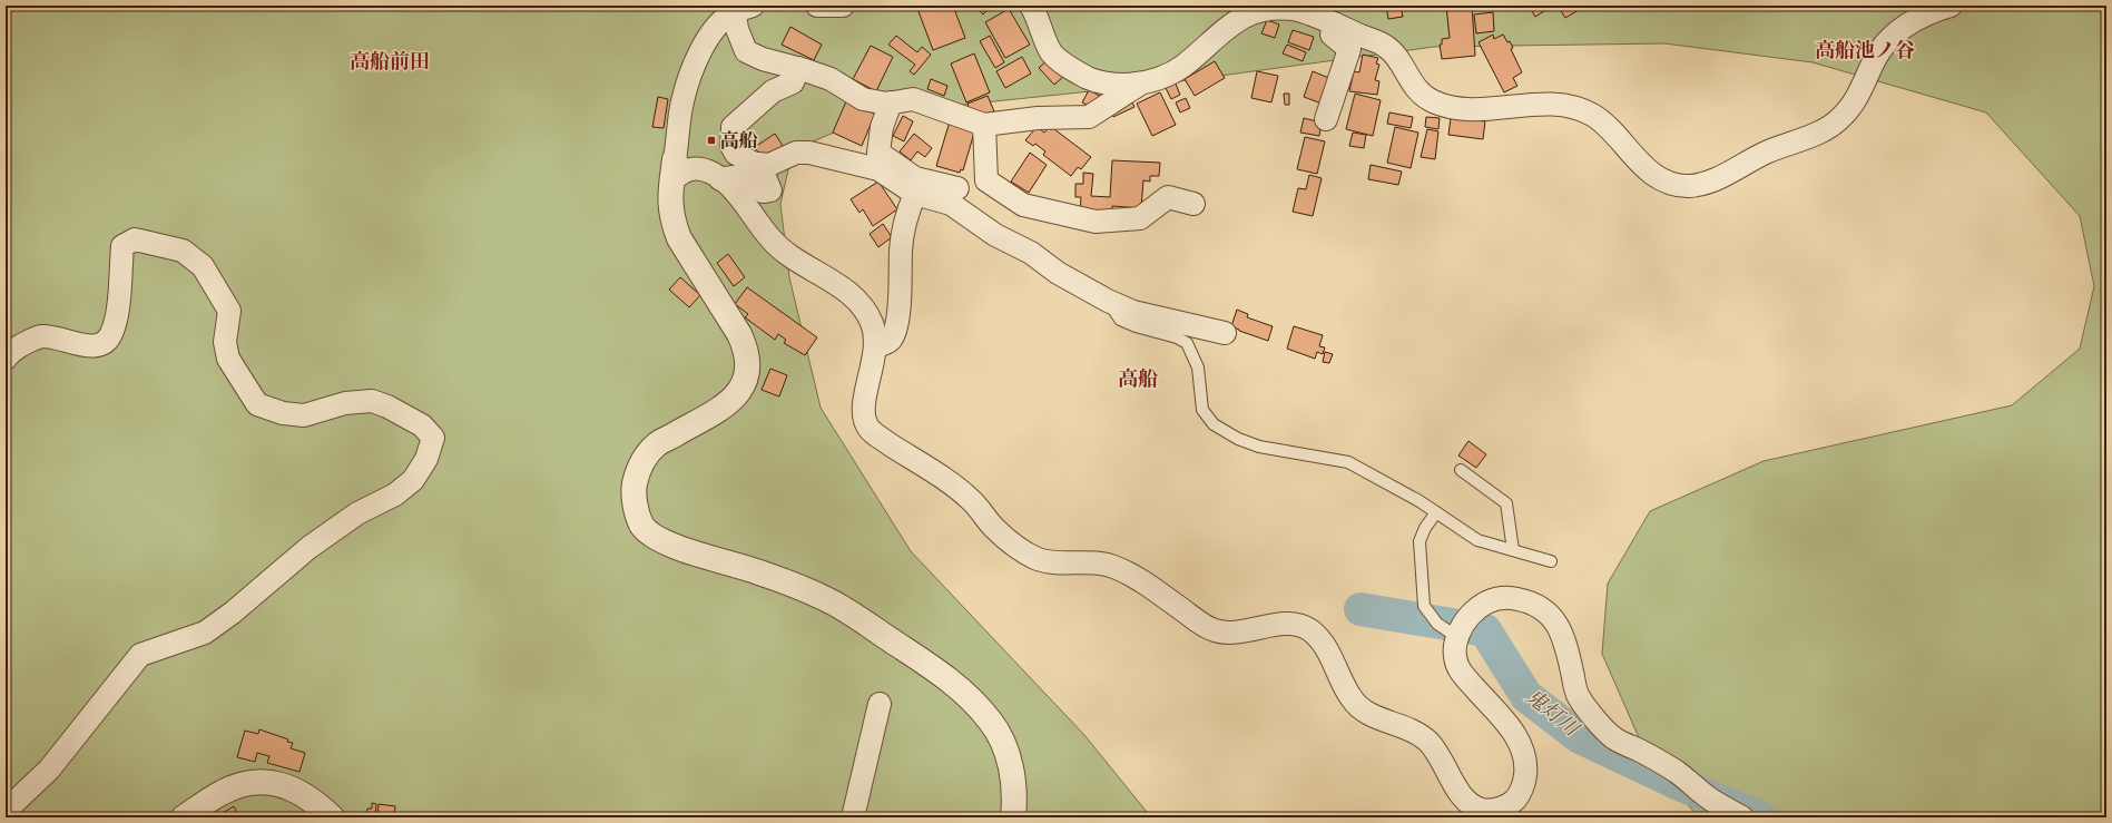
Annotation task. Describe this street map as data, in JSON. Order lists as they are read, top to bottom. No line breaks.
{"districts":["高船池ノ谷","高船前田","高船"],"water":["鬼灯川"],"places":{"transit":["高船"]}}
